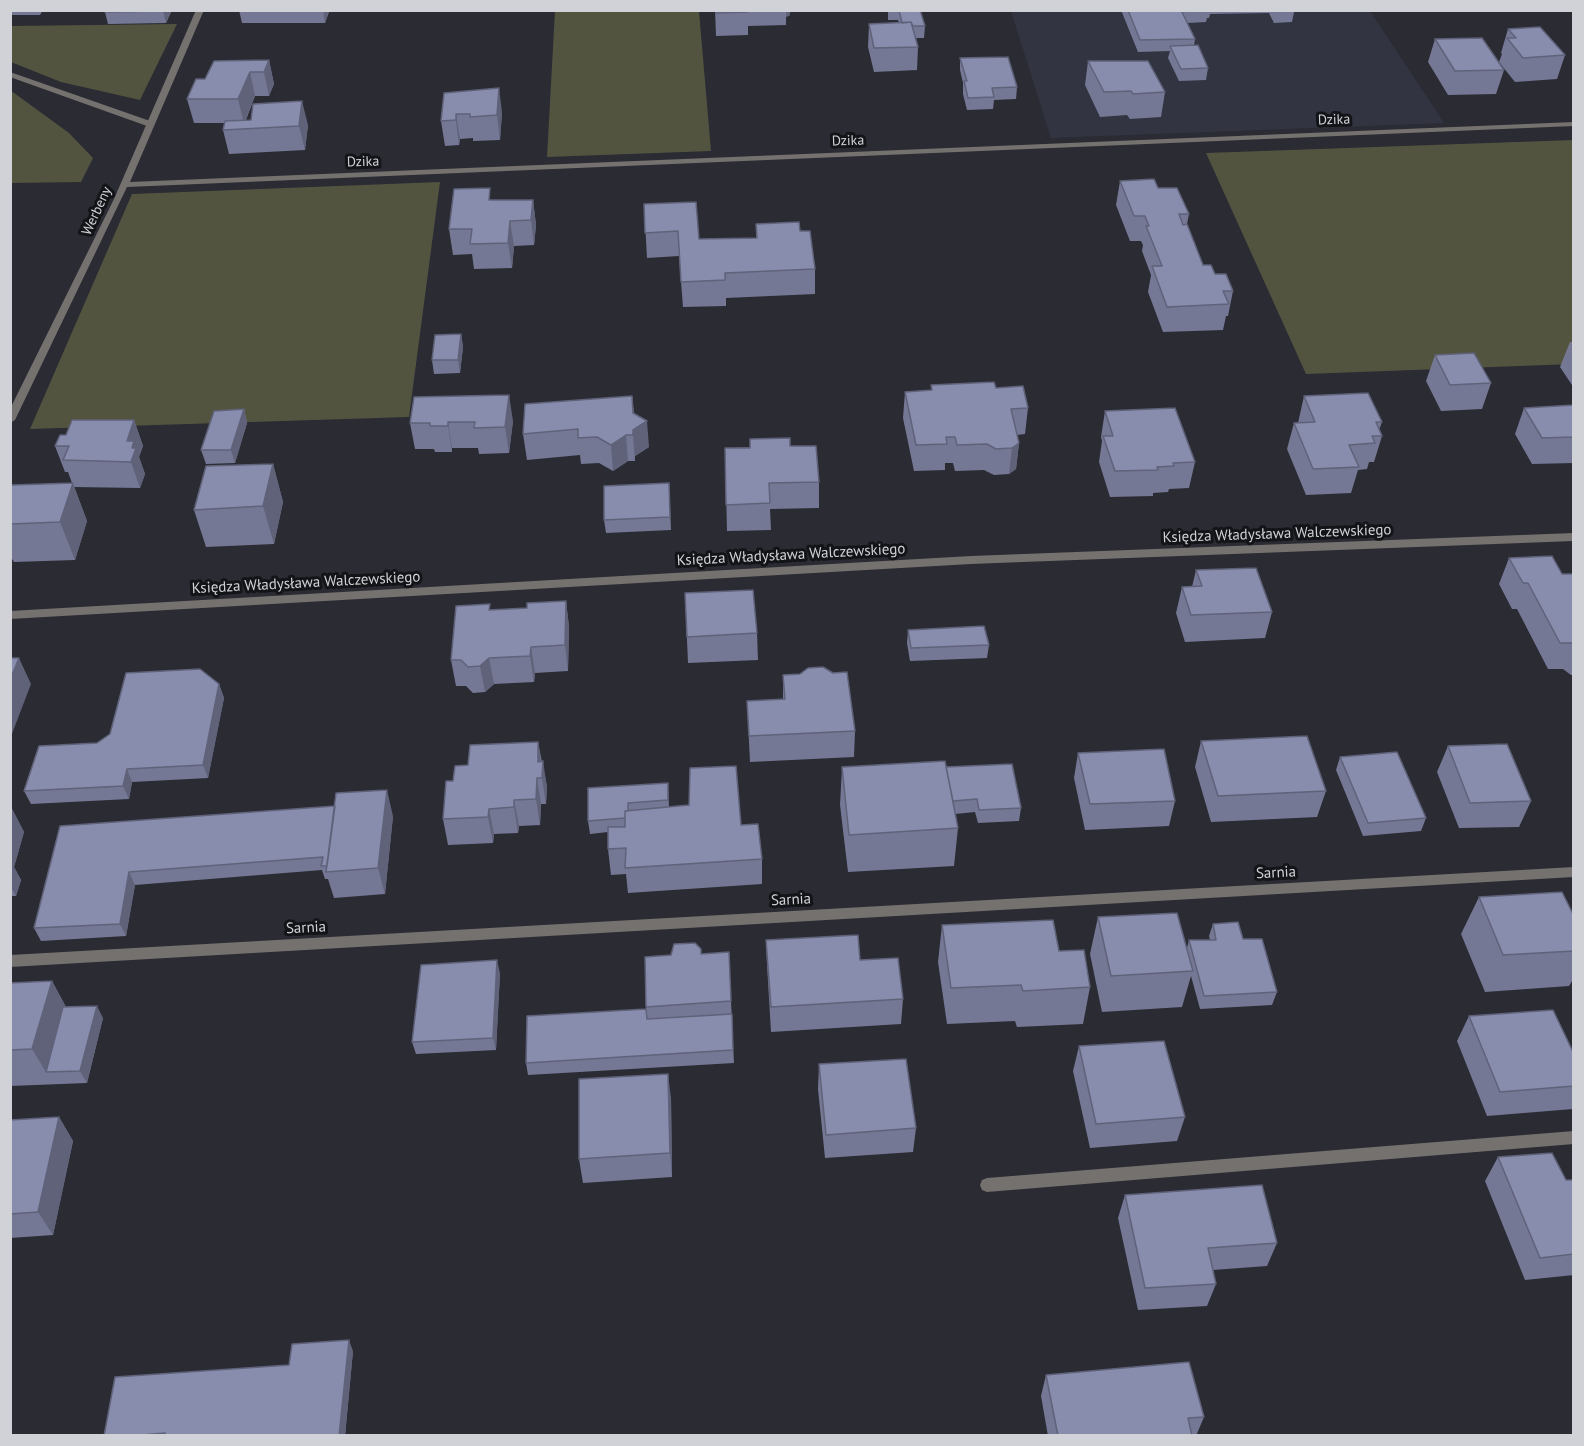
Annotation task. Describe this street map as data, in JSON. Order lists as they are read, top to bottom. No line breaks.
{"streets":{"street":["Dzika","Werbeny","Księdza Władysława Walczewskiego","Sarnia"]},"crossings":[["Dzika","Werbeny"]]}
